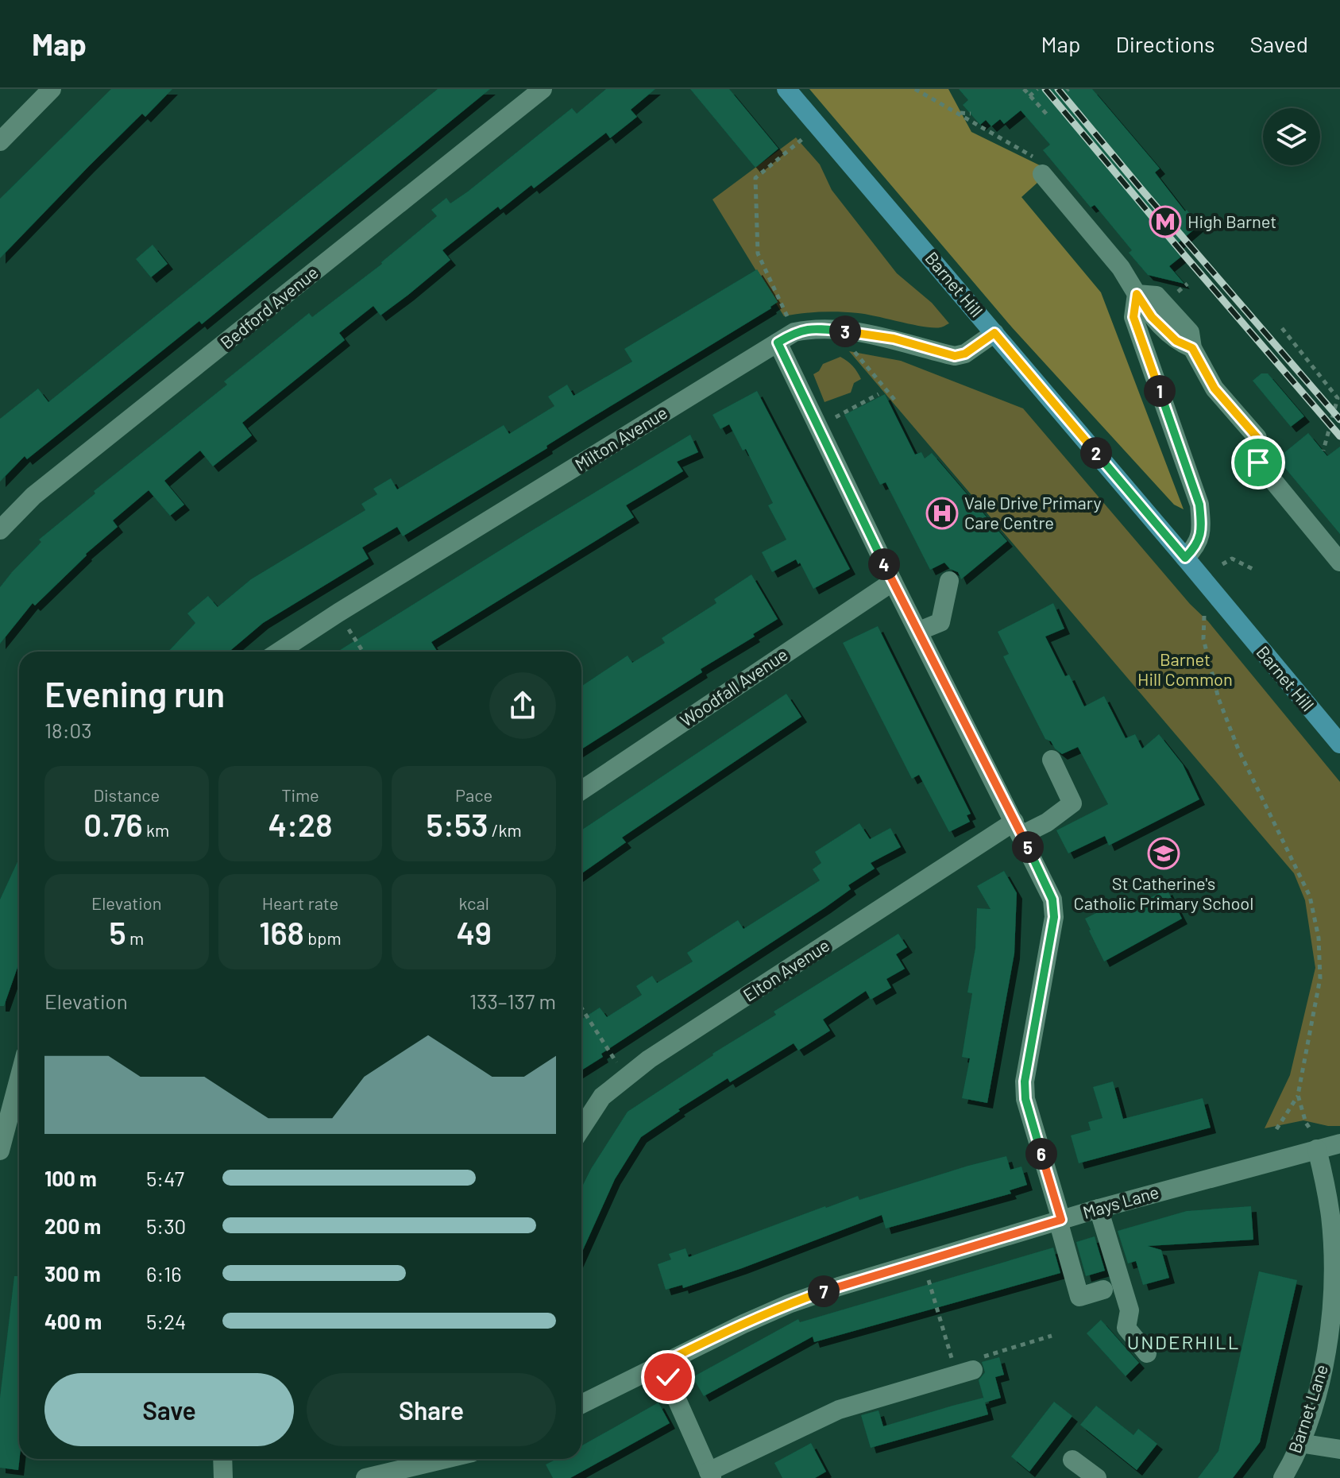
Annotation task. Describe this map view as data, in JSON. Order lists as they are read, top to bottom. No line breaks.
{"streets":{"main road":["Barnet Hill"],"street":["Bedford Avenue","Milton Avenue","Woodfall Avenue","Elton Avenue","Mays Lane","Barnet Lane"]},"crossings":[["Barnet Hill","Milton Avenue"],["Mays Lane","Barnet Lane"]],"districts":["UNDERHILL"],"parks":["Barnet Hill Common"],"places":{"metro station":["High Barnet"],"hospital":["Vale Drive Primary Care Centre"],"school or university":["St Catherine's Catholic Primary School"]},"page":{"header":"Map","nav":["Map","Directions","Saved"],"pins":["3","1","2","4","5","6","7"],"heading":["Evening run","18:03"],"stats":[["Distance","0.76 km"],["Time","4:28"],["Pace","5:53 /km"],["Elevation","5 m"],["Heart rate","168 bpm"],["kcal","49"]],"chart":["Elevation","133–137 m"],"list":[{"name":"100 m","note":"5:47"},{"name":"200 m","note":"5:30"},{"name":"300 m","note":"6:16"},{"name":"400 m","note":"5:24"}],"buttons":["Save","Share"]}}
